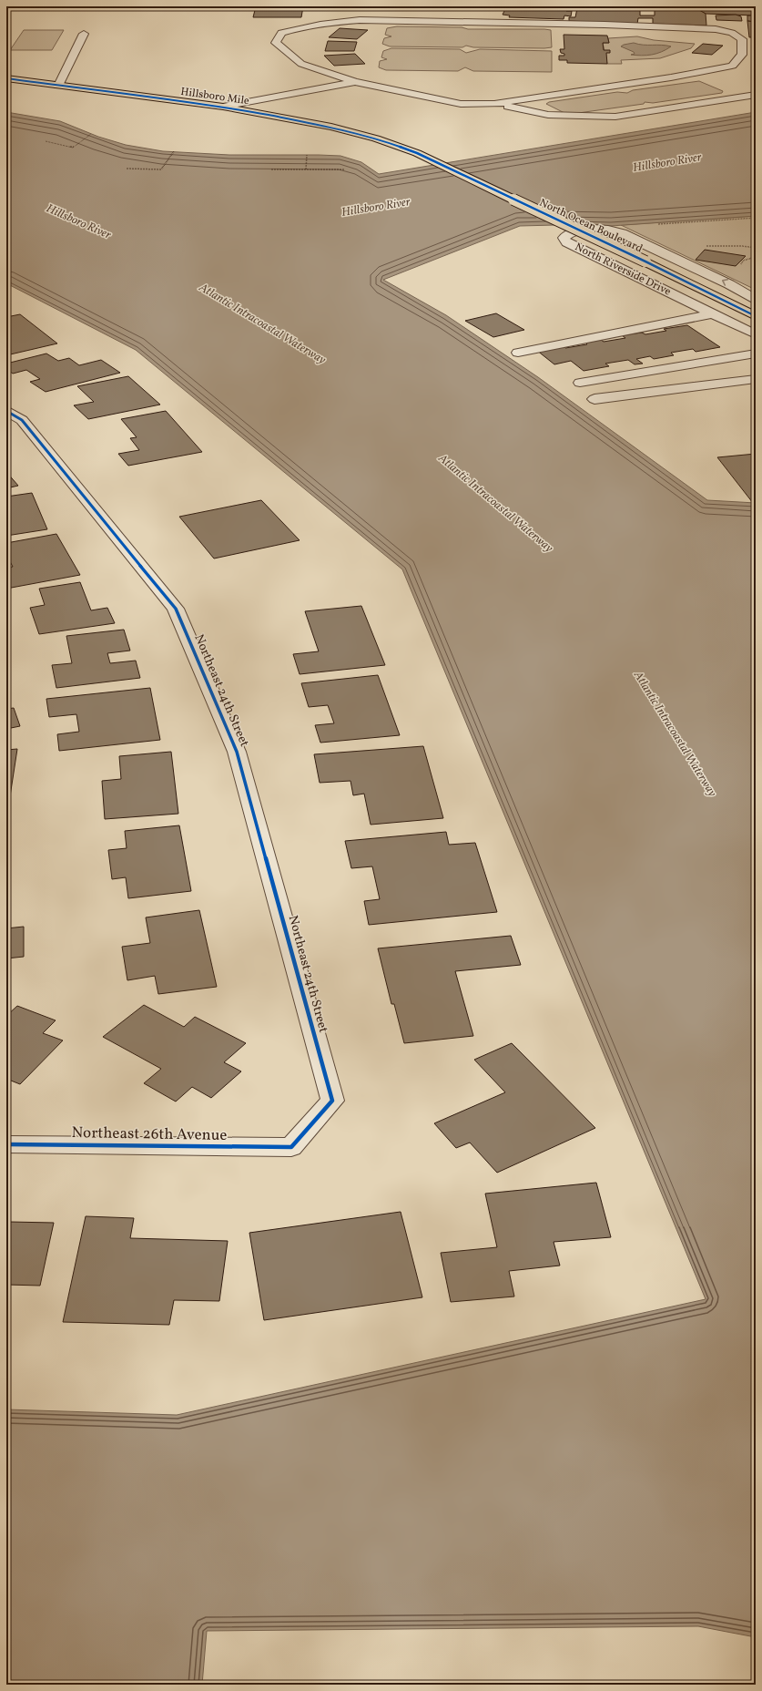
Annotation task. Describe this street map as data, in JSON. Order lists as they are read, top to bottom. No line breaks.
{"streets":{"main road":["Hillsboro Mile","North Ocean Boulevard"],"street":["North Riverside Drive","Northeast 24th Street","Northeast 26th Avenue"]},"crossings":[["Hillsboro Mile","North Ocean Boulevard"],["Northeast 24th Street","Northeast 26th Avenue"]],"water":["Hillsboro River","Atlantic Intracoastal Waterway"]}
